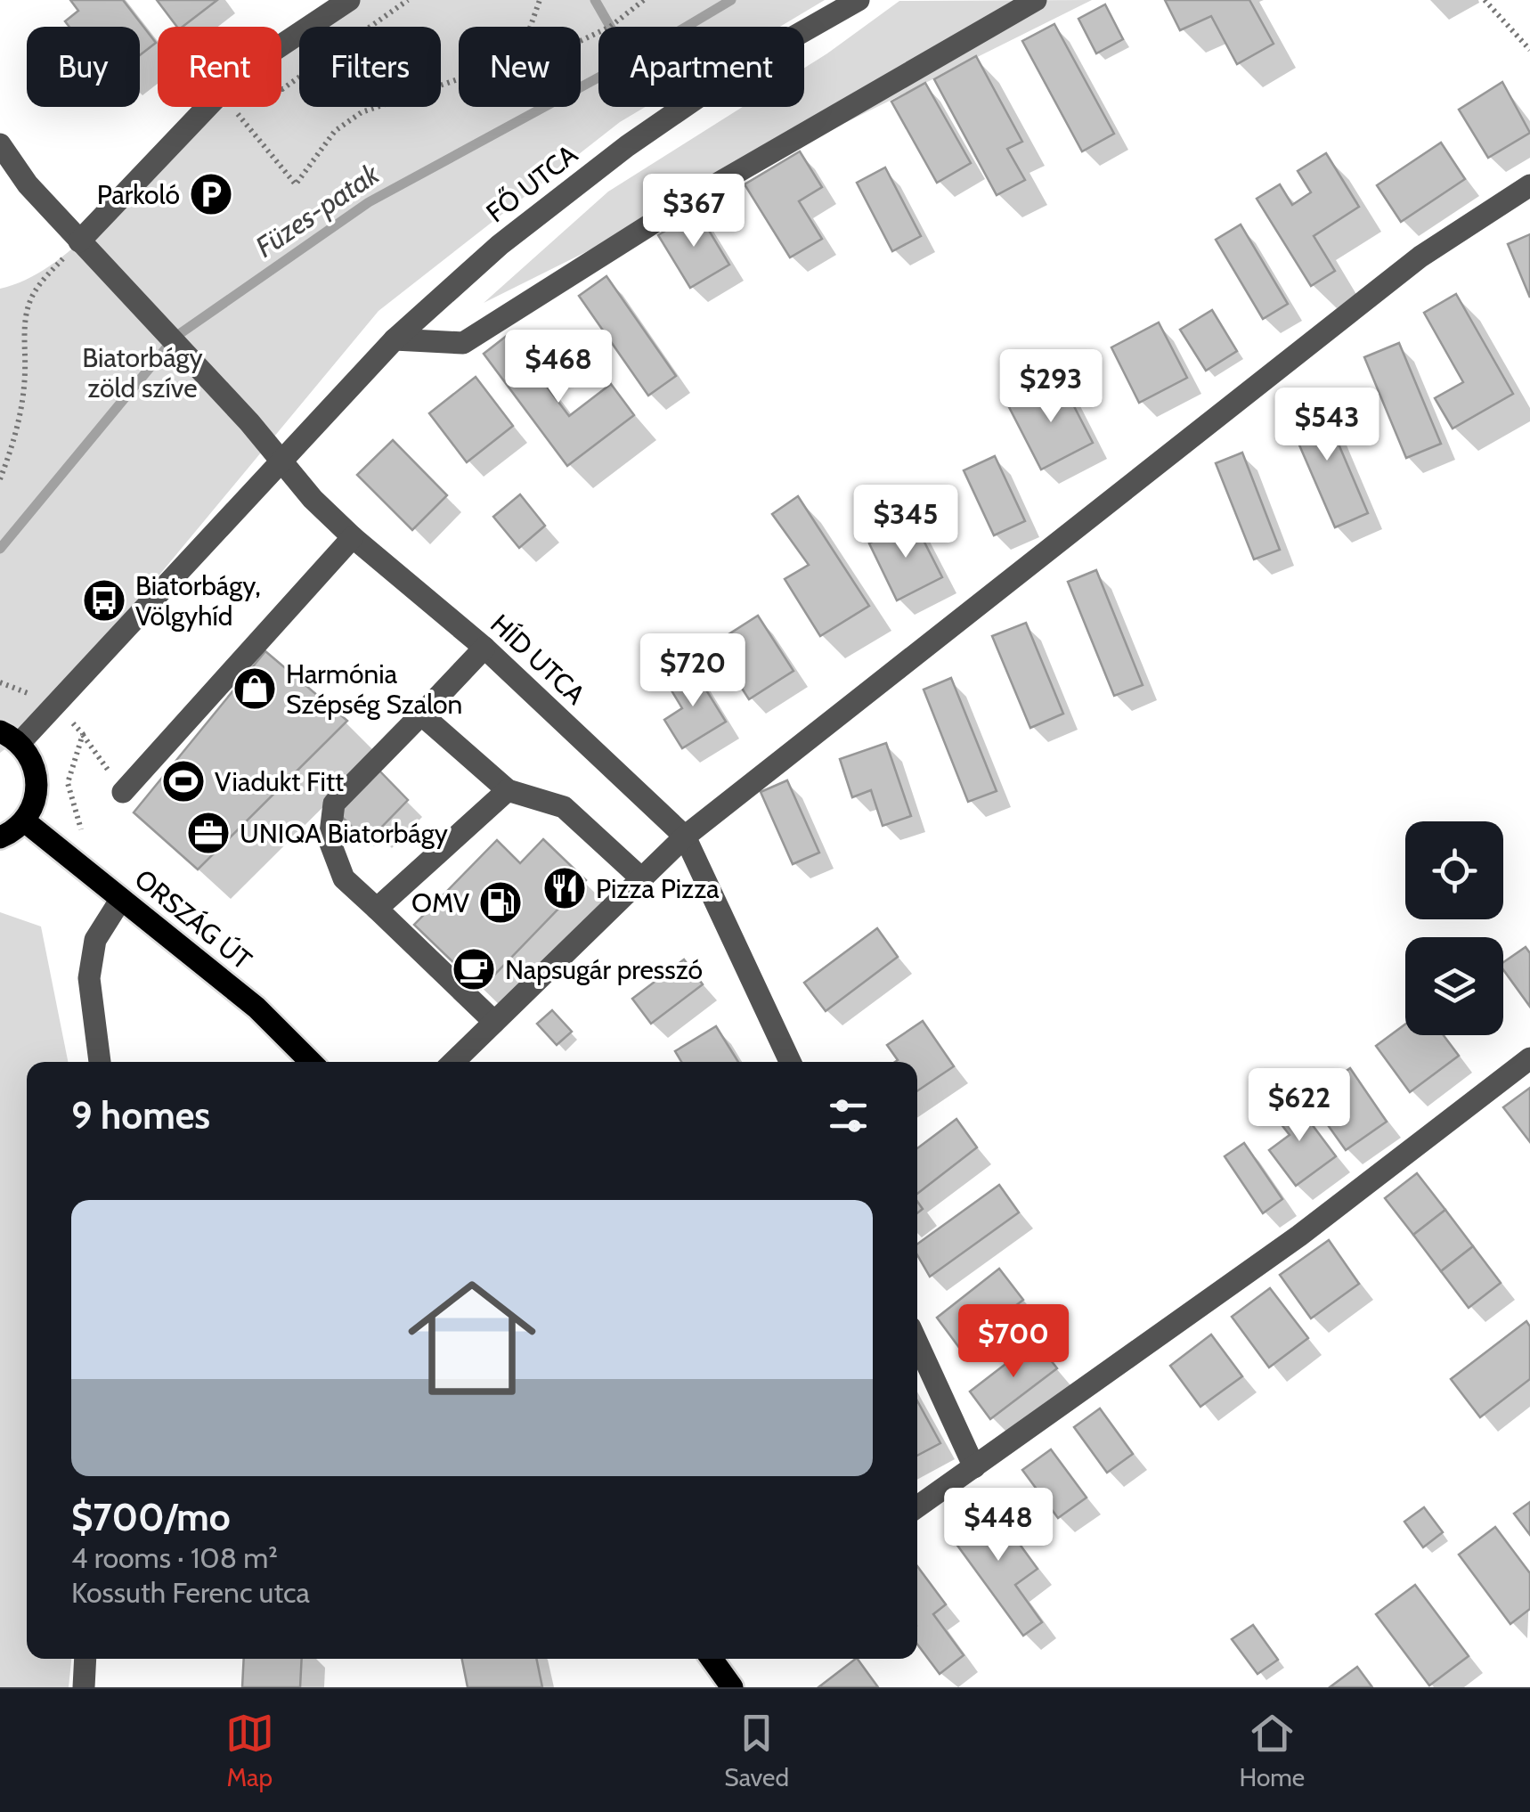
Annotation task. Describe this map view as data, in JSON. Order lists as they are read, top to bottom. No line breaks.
{"streets":{"main road":["ORSZÁG ÚT"],"street":["FŐ UTCA","HÍD UTCA"]},"crossings":[["FŐ UTCA","HÍD UTCA"]],"water":["Füzes-patak"],"parks":["Biatorbágy zöld szíve"],"places":{"parking":["Parkoló"],"bus stop":["Biatorbágy, Völgyhíd"],"shop":["Harmónia Szépség Szalon"],"sports":["Viadukt Fitt"],"office":["UNIQA Biatorbágy"],"restaurant":["Pizza Pizza"],"fuel station":["OMV"],"cafe":["Napsugár presszó"]},"page":{"chip":["Buy","Rent","Filters","New","Apartment"],"price":["$367","$468","$293","$543","$345","$720","$622","$700","$448"],"heading":"9 homes","list":[{"name":"$700/mo","note":"4 rooms · 108 m² · Kossuth Ferenc utca"}],"tabs":["Map","Saved","Home"]}}
